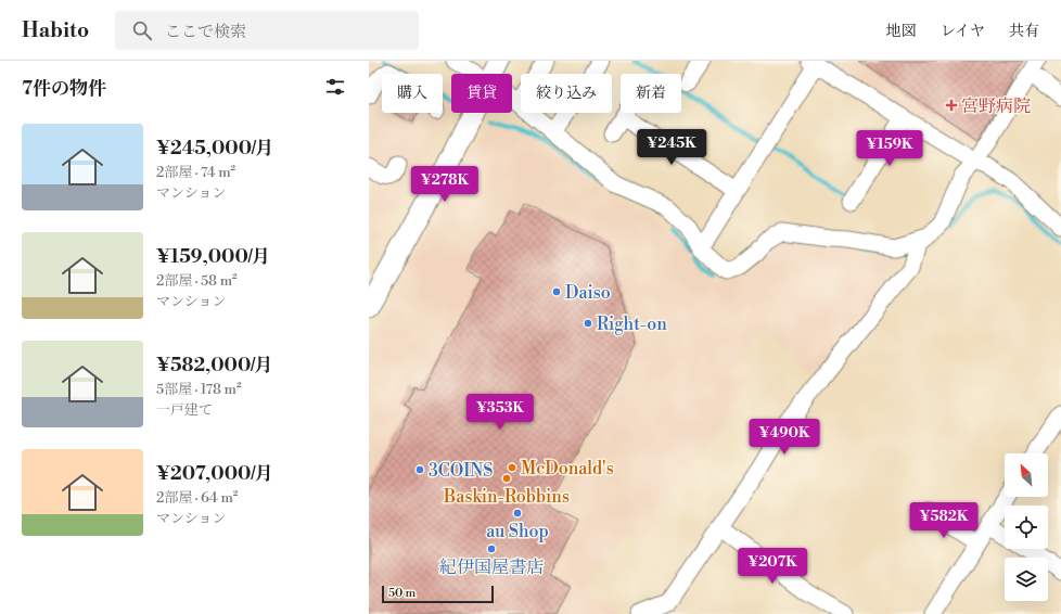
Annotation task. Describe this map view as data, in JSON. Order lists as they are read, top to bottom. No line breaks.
{"places":{"health":["宮野病院"],"other":["Daiso","Right-on","McDonald's","3COINS","Baskin-Robbins","au Shop","紀伊国屋書店"]},"scale_bar":"50 m","north":"top left","page":{"header":"Habito","search":"ここで検索","nav":["地図","レイヤ","共有"],"heading":"7件の物件","chip":["購入","賃貸","絞り込み","新着"],"list":[{"name":"¥245,000/月","note":"2部屋 · 74 m² · マンション"},{"name":"¥159,000/月","note":"2部屋 · 58 m² · マンション"},{"name":"¥582,000/月","note":"5部屋 · 178 m² · 一戸建て"},{"name":"¥207,000/月","note":"2部屋 · 64 m² · マンション"}],"price":["¥245K","¥159K","¥278K","¥353K","¥490K","¥582K","¥207K"],"scale":"50 m"}}
